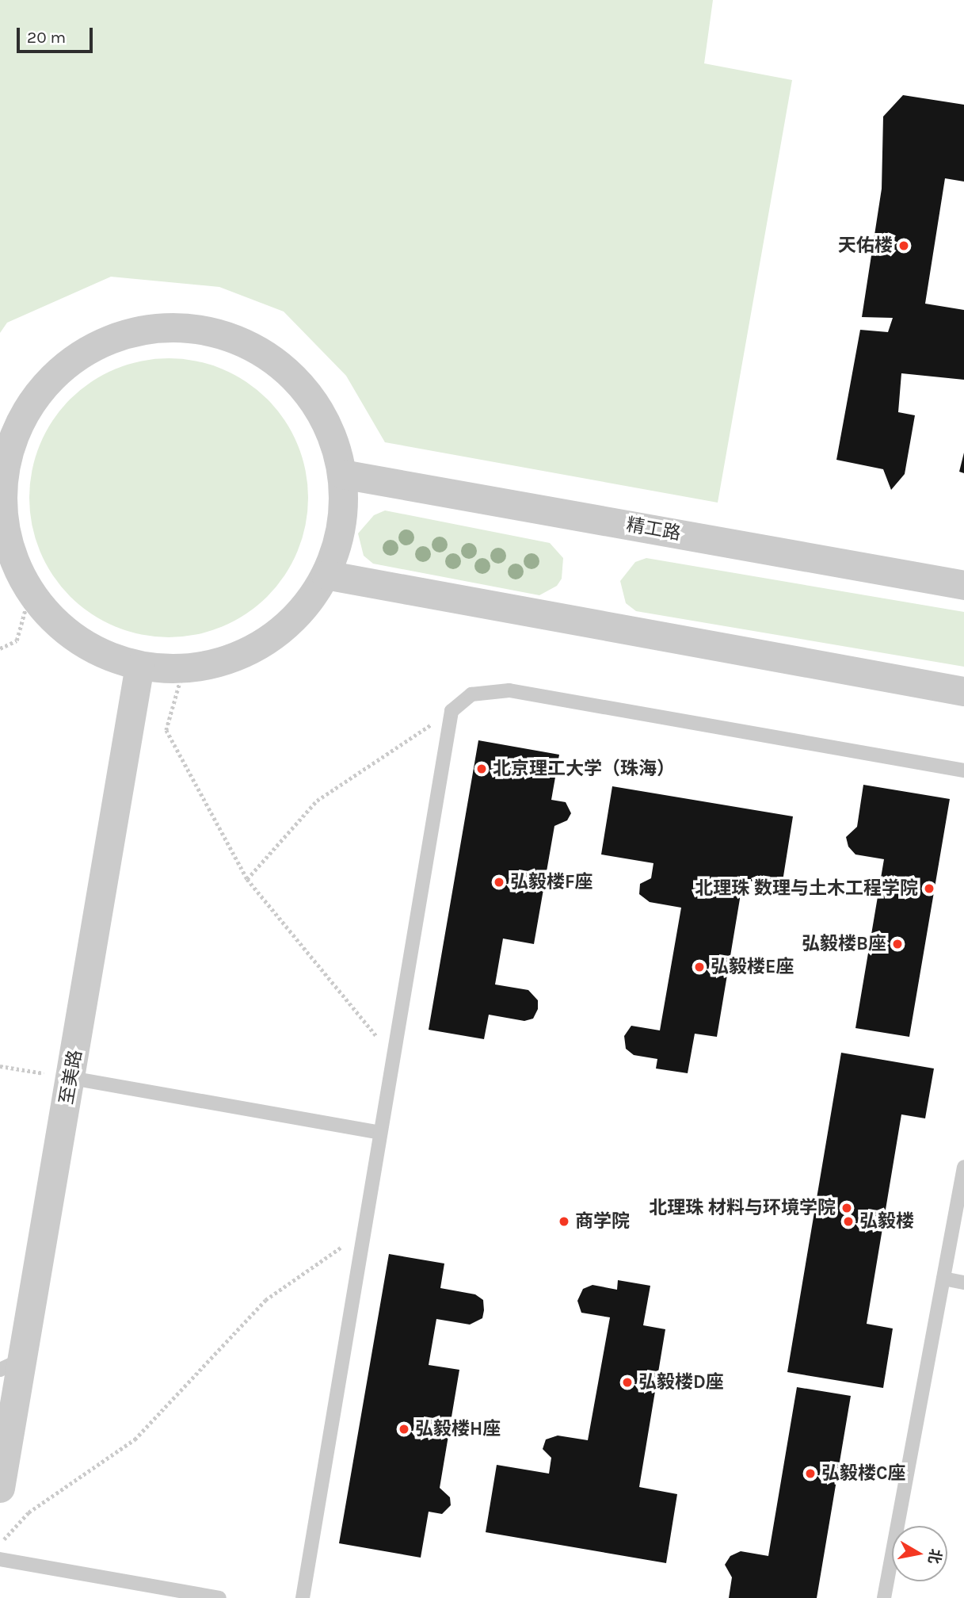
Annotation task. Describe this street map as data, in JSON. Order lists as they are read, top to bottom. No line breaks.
{"streets":{"street":["精工路","至美路"]},"places":["天佑楼","北京理工大学（珠海）","弘毅楼F座","北理珠 数理与土木工程学院","弘毅楼B座","弘毅楼E座","北理珠 材料与环境学院","商学院","弘毅楼","弘毅楼D座","弘毅楼H座","弘毅楼C座"],"scale_bar":"20 m","north":"right"}
